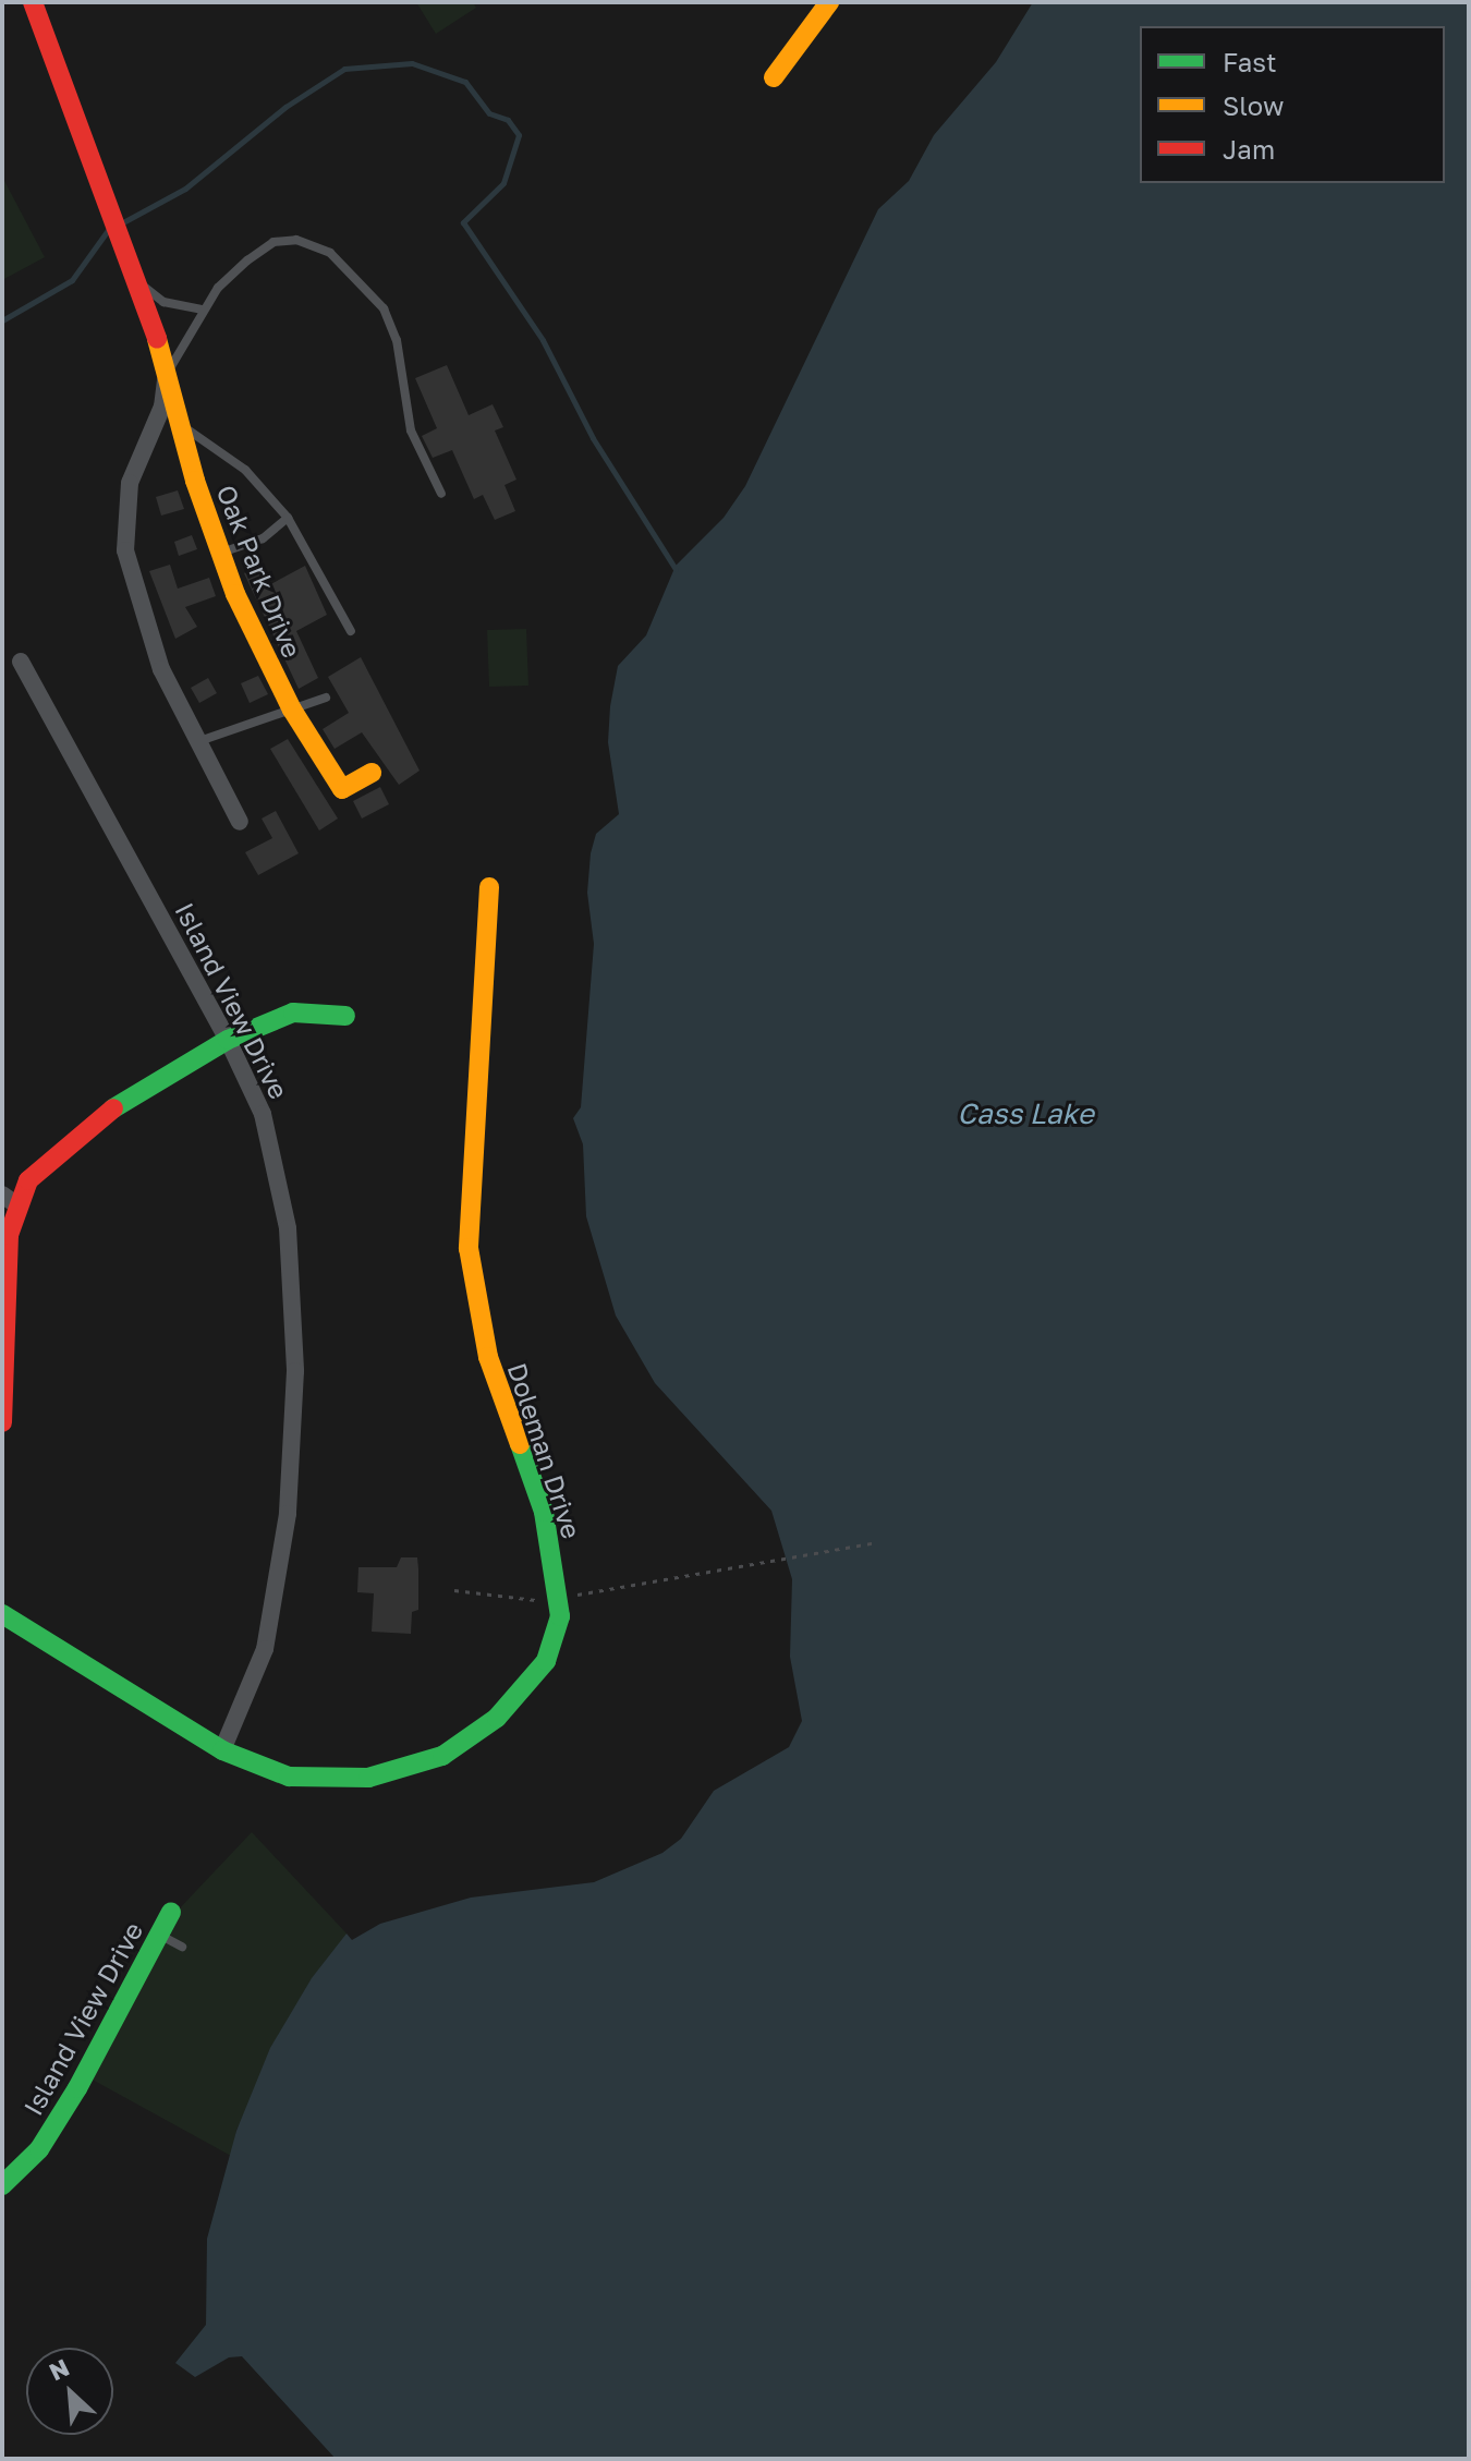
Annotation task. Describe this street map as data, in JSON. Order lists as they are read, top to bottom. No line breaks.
{"streets":{"street":["Oak Park Drive","Island View Drive","Doleman Drive"]},"crossings":[["Island View Drive","Doleman Drive"]],"water":["Cass Lake"],"legend":["Fast","Slow","Jam"],"north":"top left"}
